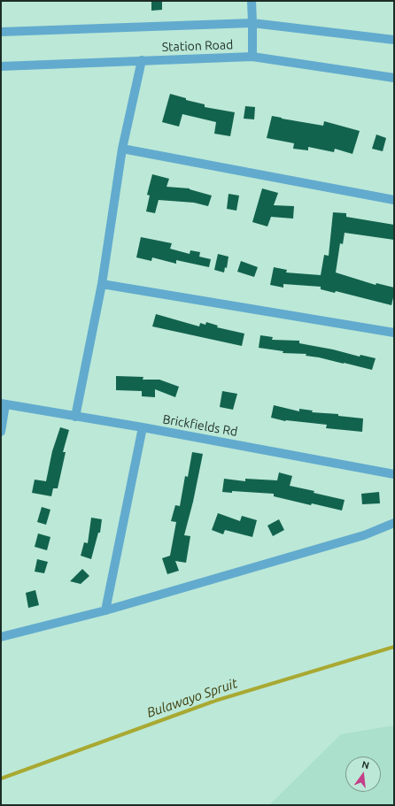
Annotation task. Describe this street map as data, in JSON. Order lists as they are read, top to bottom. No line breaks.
{"streets":{"street":["Station Road","Brickfields Rd"]},"water":["Bulawayo Spruit"],"north":"top"}
